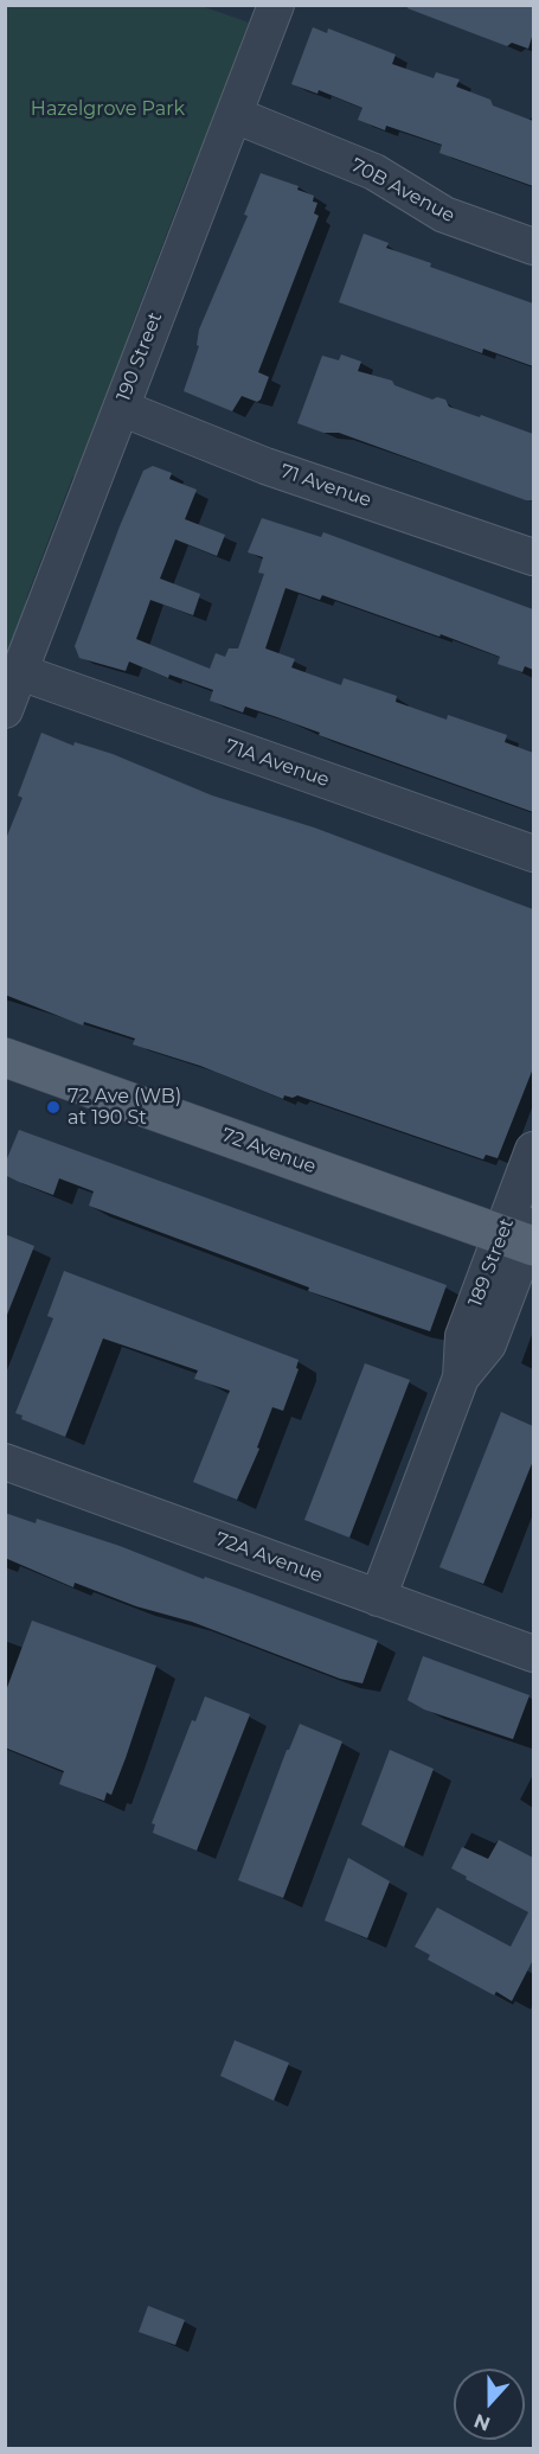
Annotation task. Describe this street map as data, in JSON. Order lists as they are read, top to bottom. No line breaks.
{"streets":{"main road":["72 Avenue"],"street":["70B Avenue","190 Street","71 Avenue","71A Avenue","189 Street","72A Avenue"]},"crossings":[["70B Avenue","190 Street"],["190 Street","71 Avenue"],["190 Street","71A Avenue"],["72 Avenue","189 Street"],["189 Street","72A Avenue"]],"parks":["Hazelgrove Park"],"places":["72 Ave (WB) at 190 St"],"north":"bottom"}
